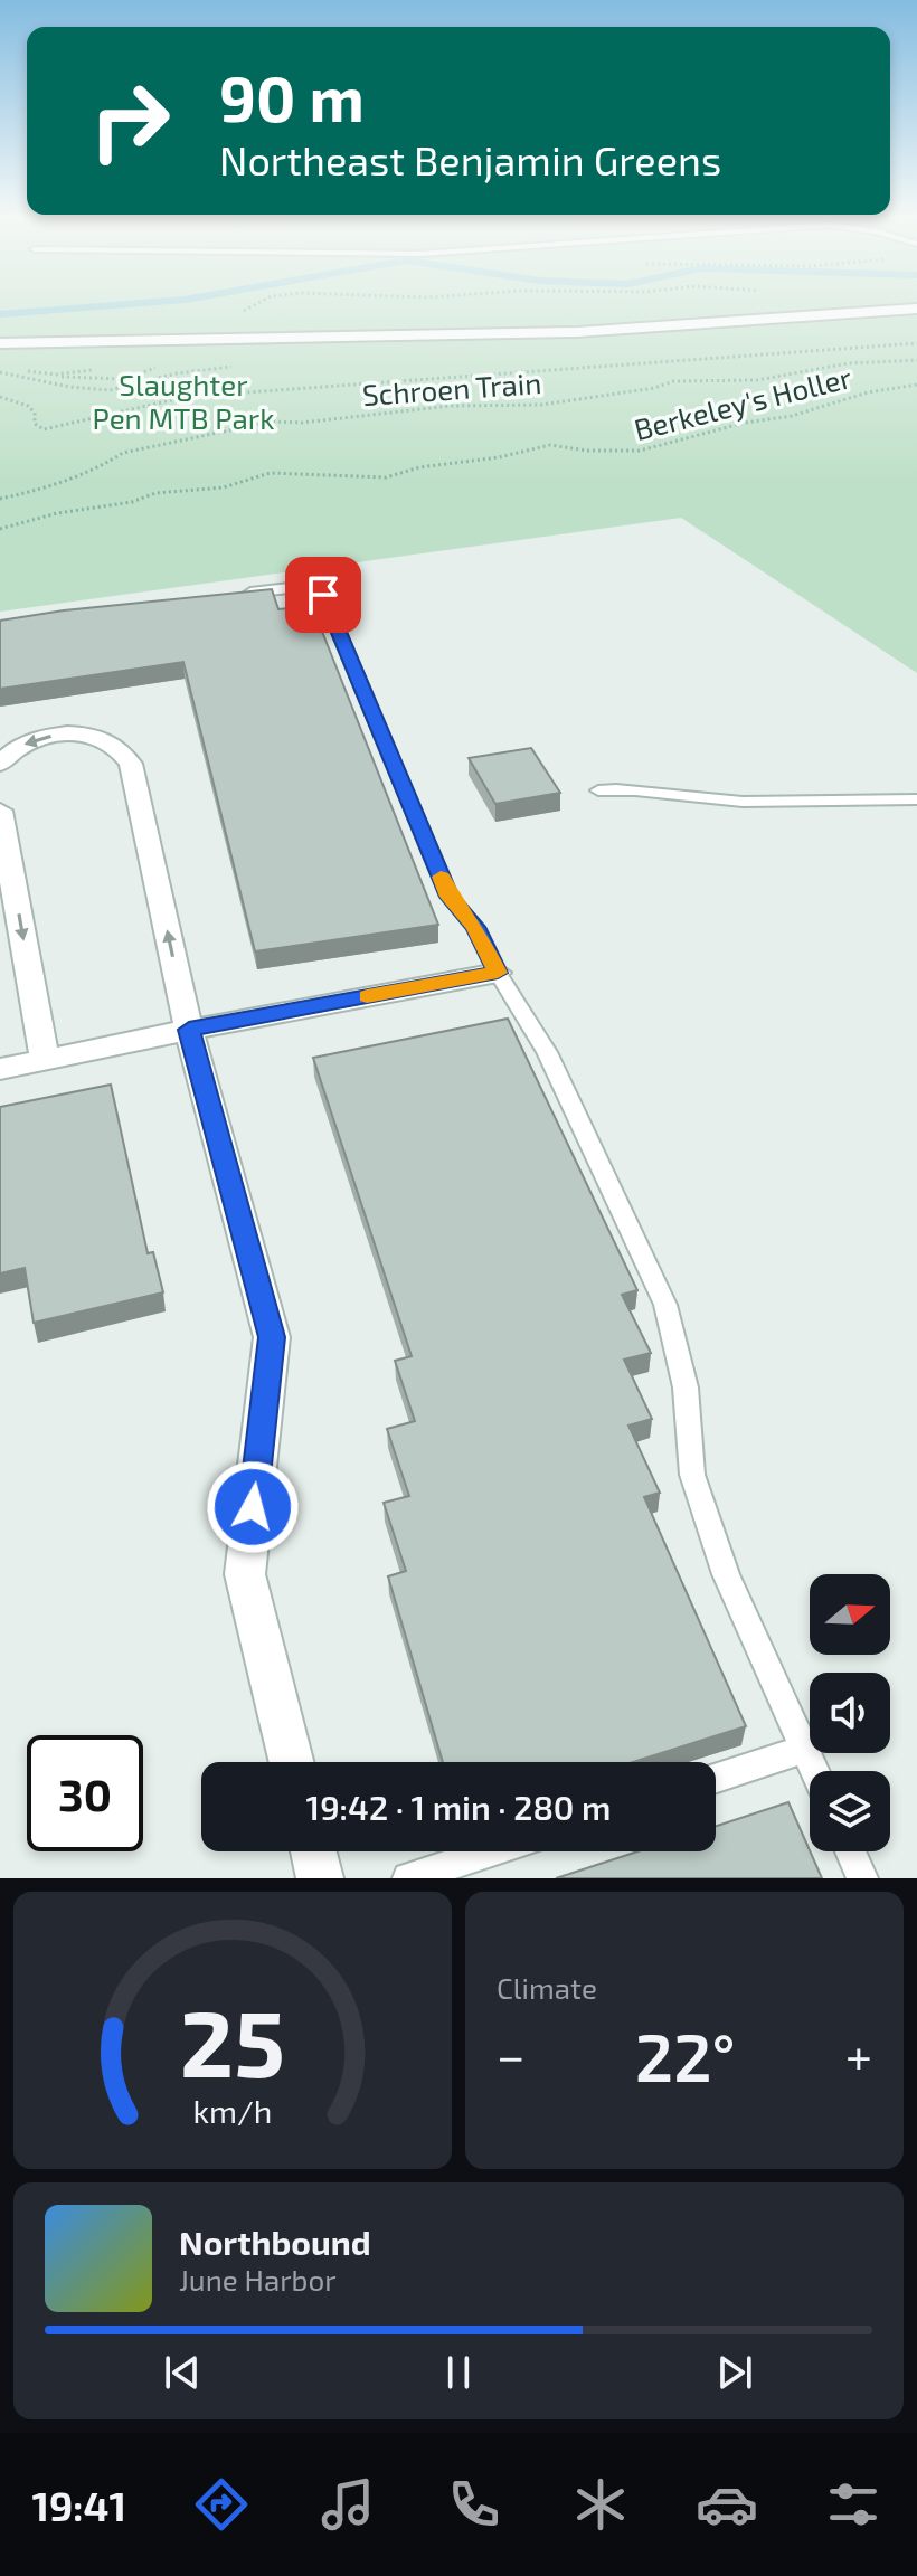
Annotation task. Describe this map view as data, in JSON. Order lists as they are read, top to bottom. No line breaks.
{"streets":{"path":["Schroen Train","Berkeley's Holler"]},"parks":["Slaughter Pen MTB Park"],"north":"right","page":{"turn":["90 m","Northeast Benjamin Greens"],"limit":"30","trip":"19:42 · 1 min · 280 m","tile":"Climate","heat":["−","22°","+"],"song":["Northbound","June Harbor"],"tabs":"19:41","gauge":["25","km/h"]}}
